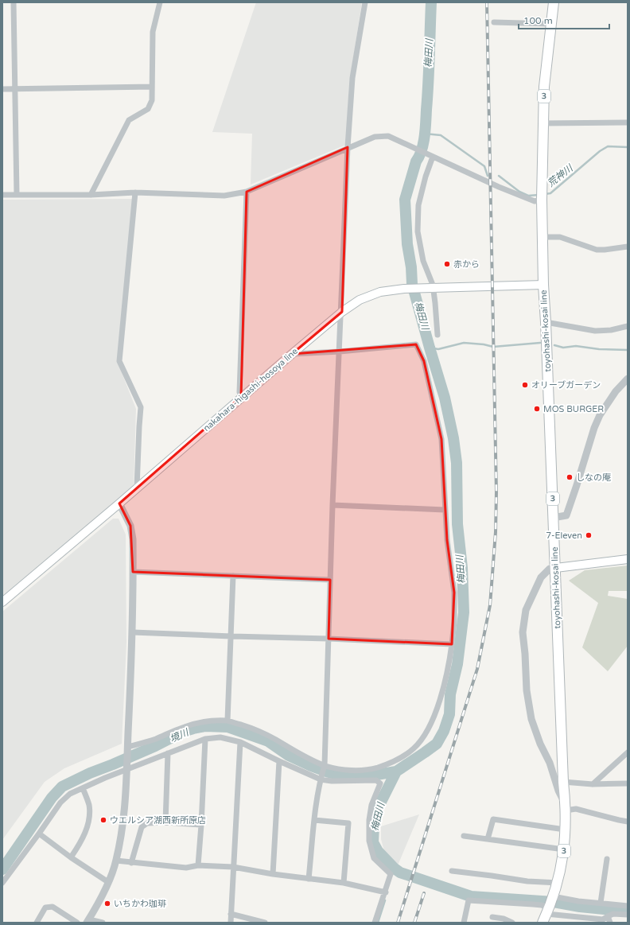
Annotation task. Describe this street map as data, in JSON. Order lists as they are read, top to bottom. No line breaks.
{"streets":{"main road":["3","toyohashi-kosai line","nakahara-higashi-hosoya line"]},"crossings":[["toyohashi-kosai line","nakahara-higashi-hosoya line"]],"water":["梅田川","荒神川","境川"],"places":["赤から","オリーブガーデン","MOS BURGER","しなの庵","7-Eleven","ウエルシア湖西新所原店","いちかわ珈琲"],"scale_bar":"100 m"}
